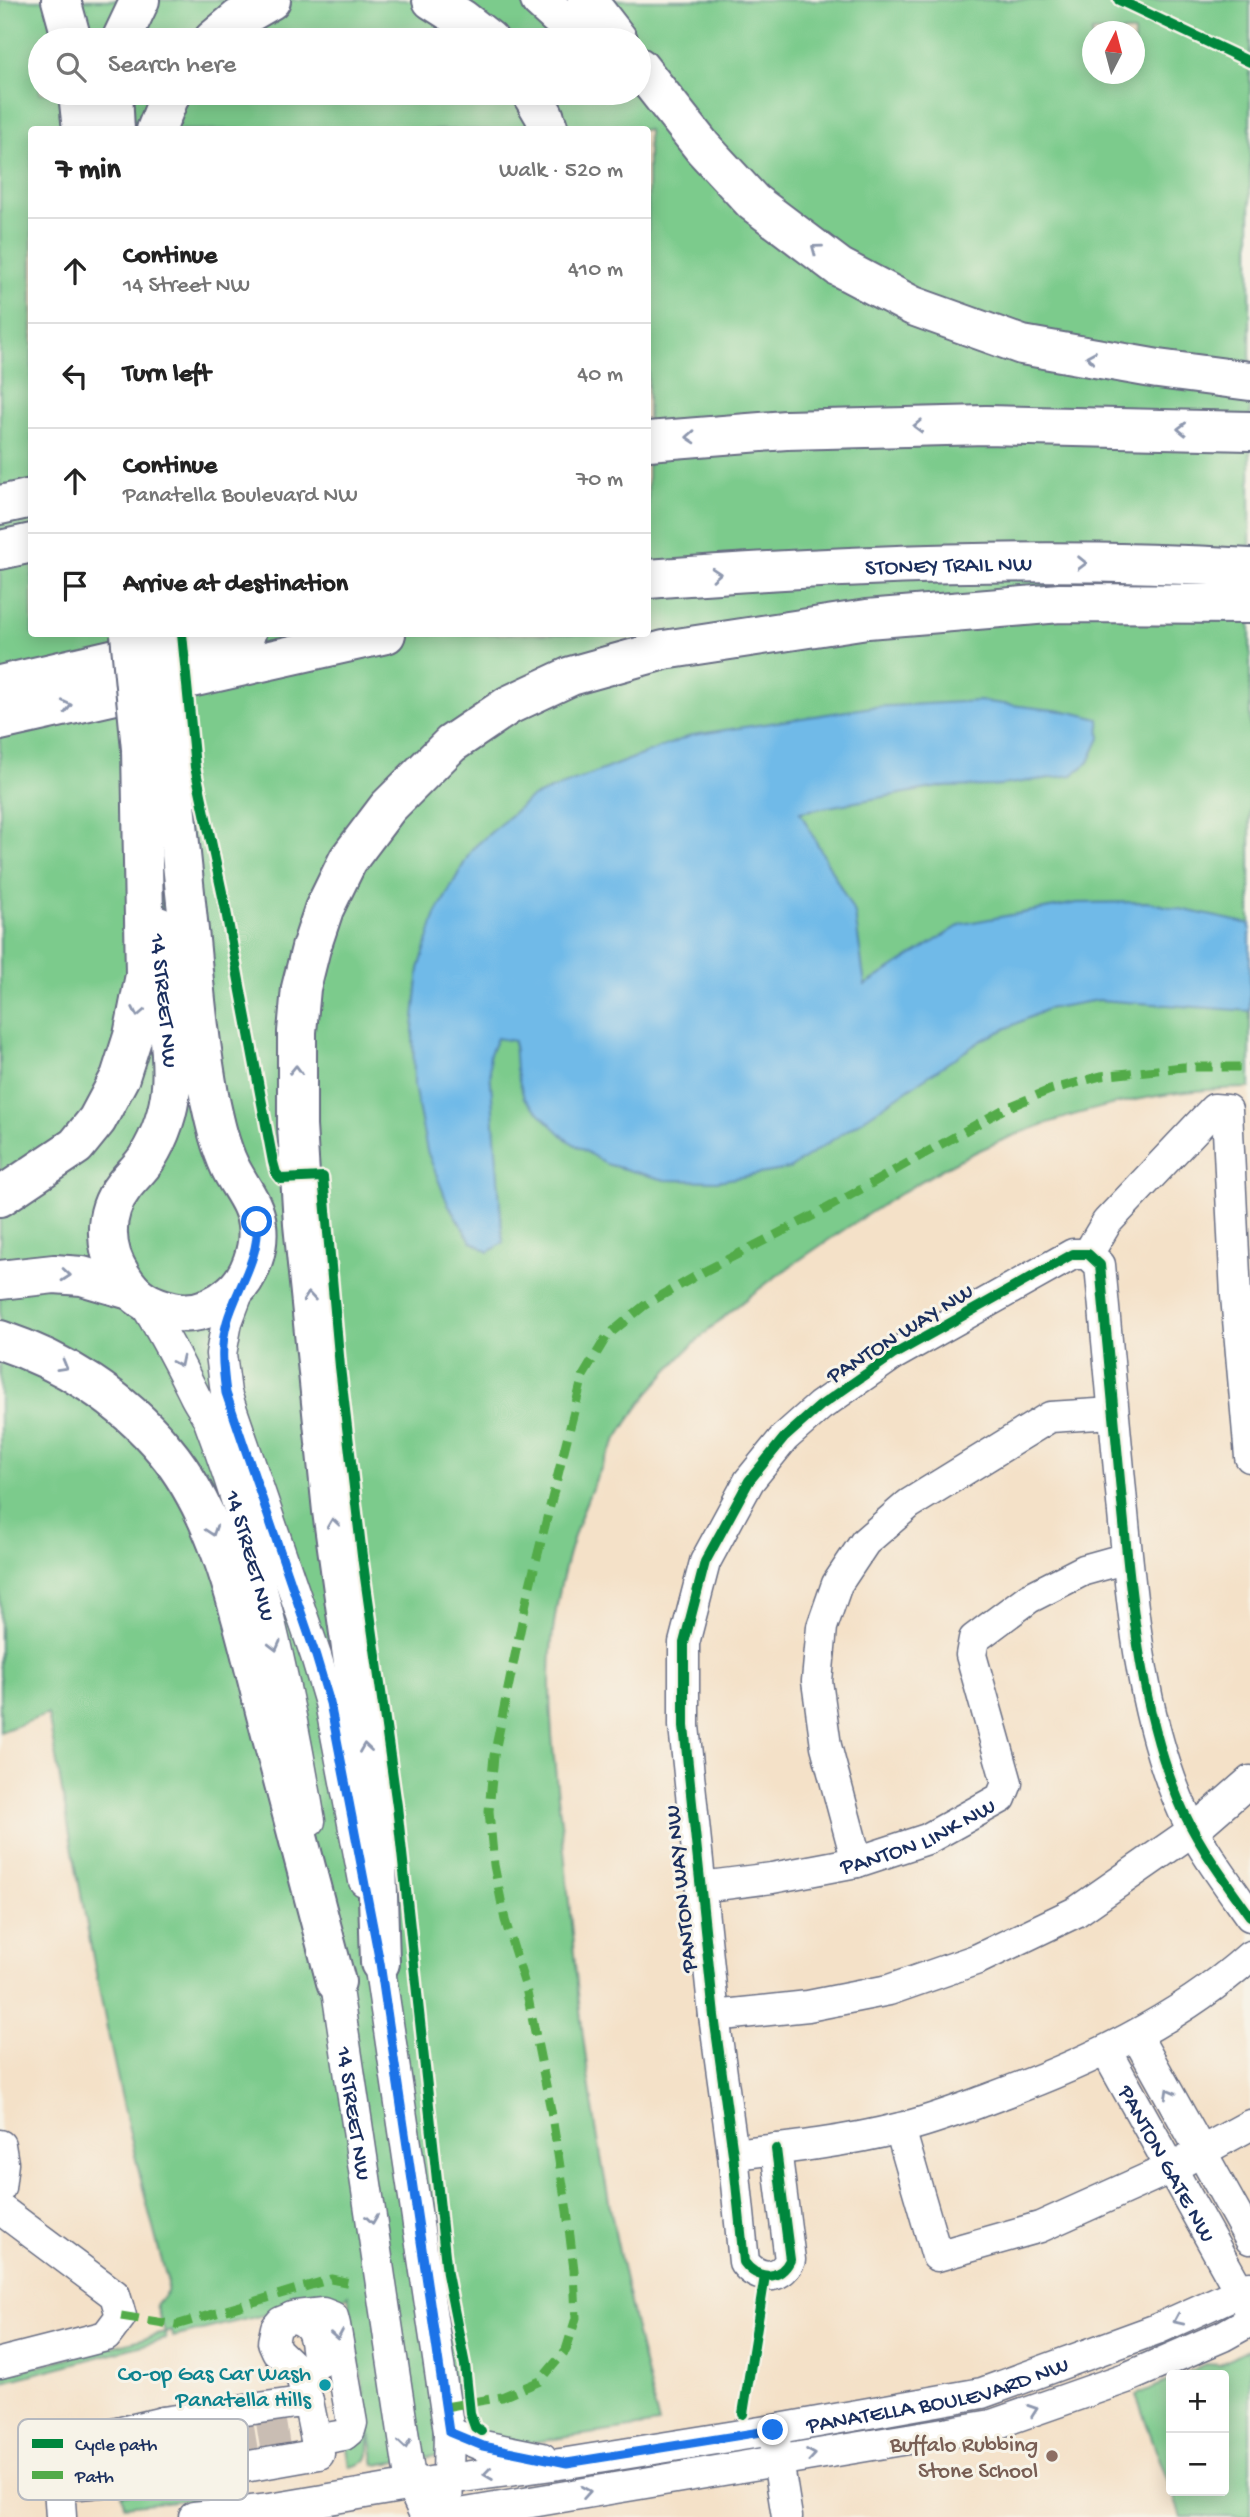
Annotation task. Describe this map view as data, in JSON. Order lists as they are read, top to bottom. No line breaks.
{"streets":{"main road":["STONEY TRAIL NW","14 STREET NW"],"street":["PANTON WAY NW","PANTON LINK NW","PANTON GATE NW","PANATELLA BOULEVARD NW"]},"crossings":[["14 STREET NW","PANATELLA BOULEVARD NW"],["PANTON WAY NW","PANTON LINK NW"],["PANTON GATE NW","PANATELLA BOULEVARD NW"]],"places":["Co-op Gas Car Wash Panatella Hills","Buffalo Rubbing Stone School"],"legend":["Cycle path","Path"],"north":"top","page":{"search":"Search here","heading":["7 min","Walk · 520 m"],"list":[["Continue","14 Street NW","410 m"],["Turn left","40 m"],["Continue","Panatella Boulevard NW","70 m"],"Arrive at destination"],"map_buttons":["+","−"]}}
